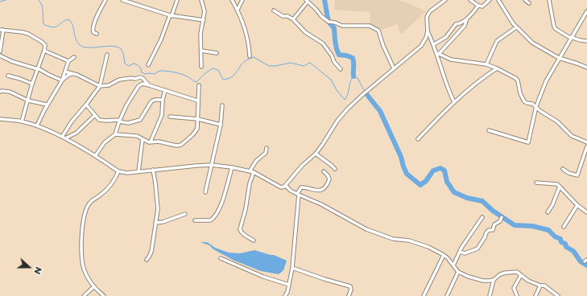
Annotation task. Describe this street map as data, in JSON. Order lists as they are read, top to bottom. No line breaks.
{"north":"right"}
